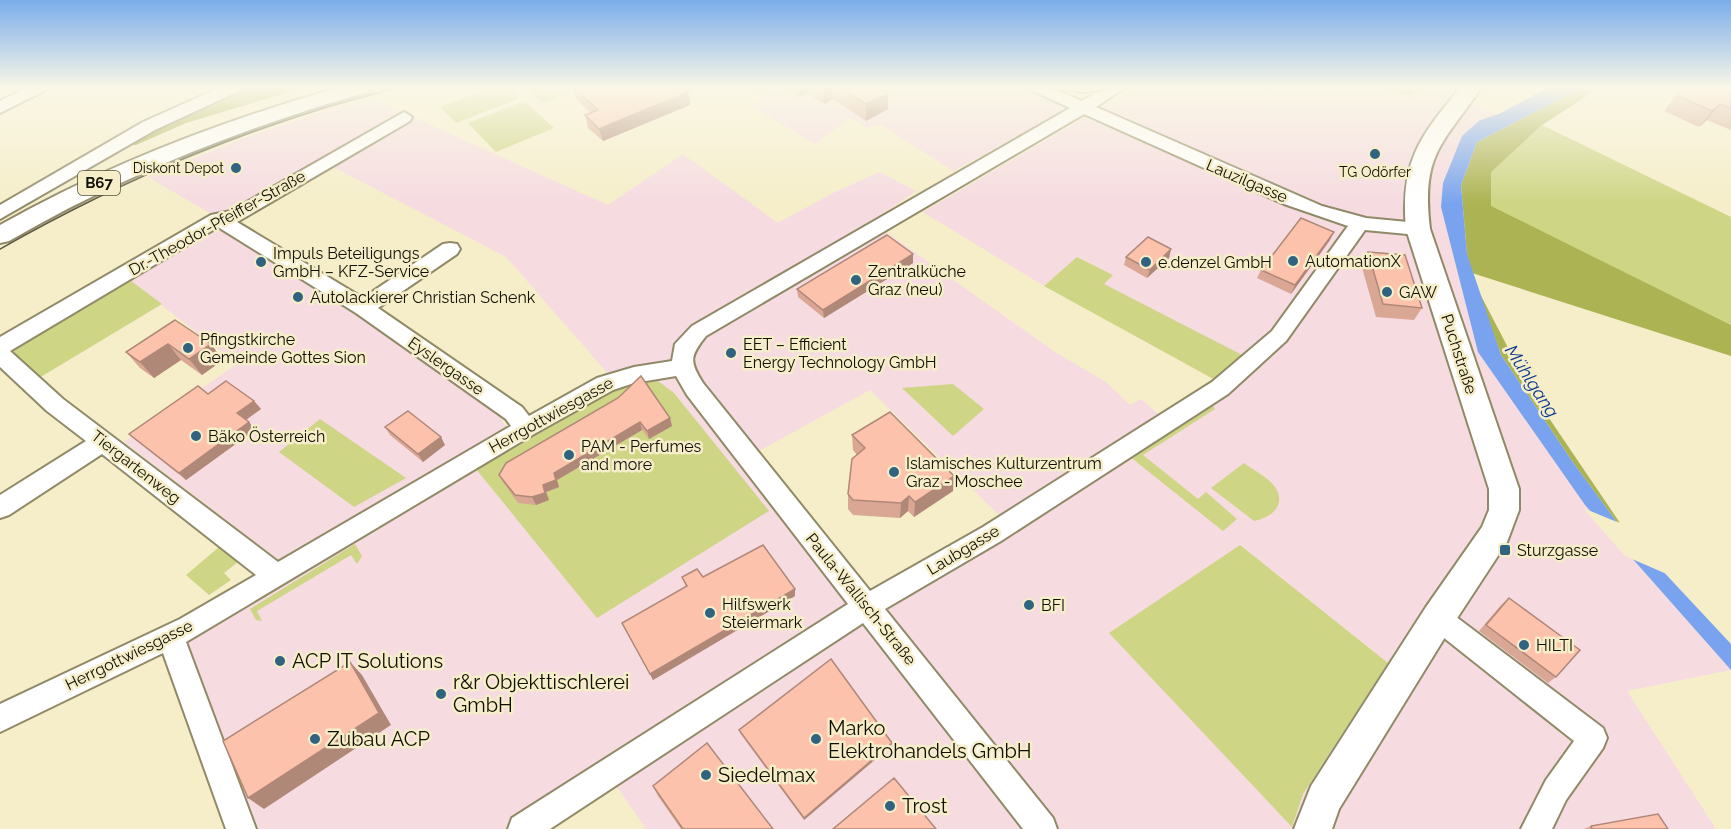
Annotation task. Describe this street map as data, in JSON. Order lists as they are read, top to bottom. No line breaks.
{"streets":{"main road":["B67","Puchstraße"],"street":["Lauzilgasse","Dr.-Theodor-Pfeiffer-Straße","Eyslergasse","Herrgottwiesgasse","Tiergartenweg","Laubgasse","Paula-Wallisch-Straße"]},"crossings":[["Lauzilgasse","Puchstraße"],["Lauzilgasse","Laubgasse"],["Dr.-Theodor-Pfeiffer-Straße","Eyslergasse"],["Eyslergasse","Herrgottwiesgasse"],["Herrgottwiesgasse","Tiergartenweg"],["Herrgottwiesgasse","Paula-Wallisch-Straße"],["Laubgasse","Paula-Wallisch-Straße"]],"water":["Mühlgang"],"places":{"other":["TG Odörfer","Diskont Depot","AutomationX","Impuls Beteiligungs GmbH – KFZ-Service","e.denzel GmbH","Zentralküche Graz (neu)","GAW","Autolackierer Christian Schenk","Pfingstkirche Gemeinde Gottes Sion","EET – Efficient Energy Technology GmbH","Bäko Österreich","PAM - Perfumes and more","Islamisches Kulturzentrum Graz - Moschee","BFI","Hilfswerk Steiermark","HILTI","ACP IT Solutions","r&r Objekttischlerei GmbH","Zubau ACP","Marko Elektrohandels GmbH","Siedelmax","Trost"],"transit":["Sturzgasse"]}}
